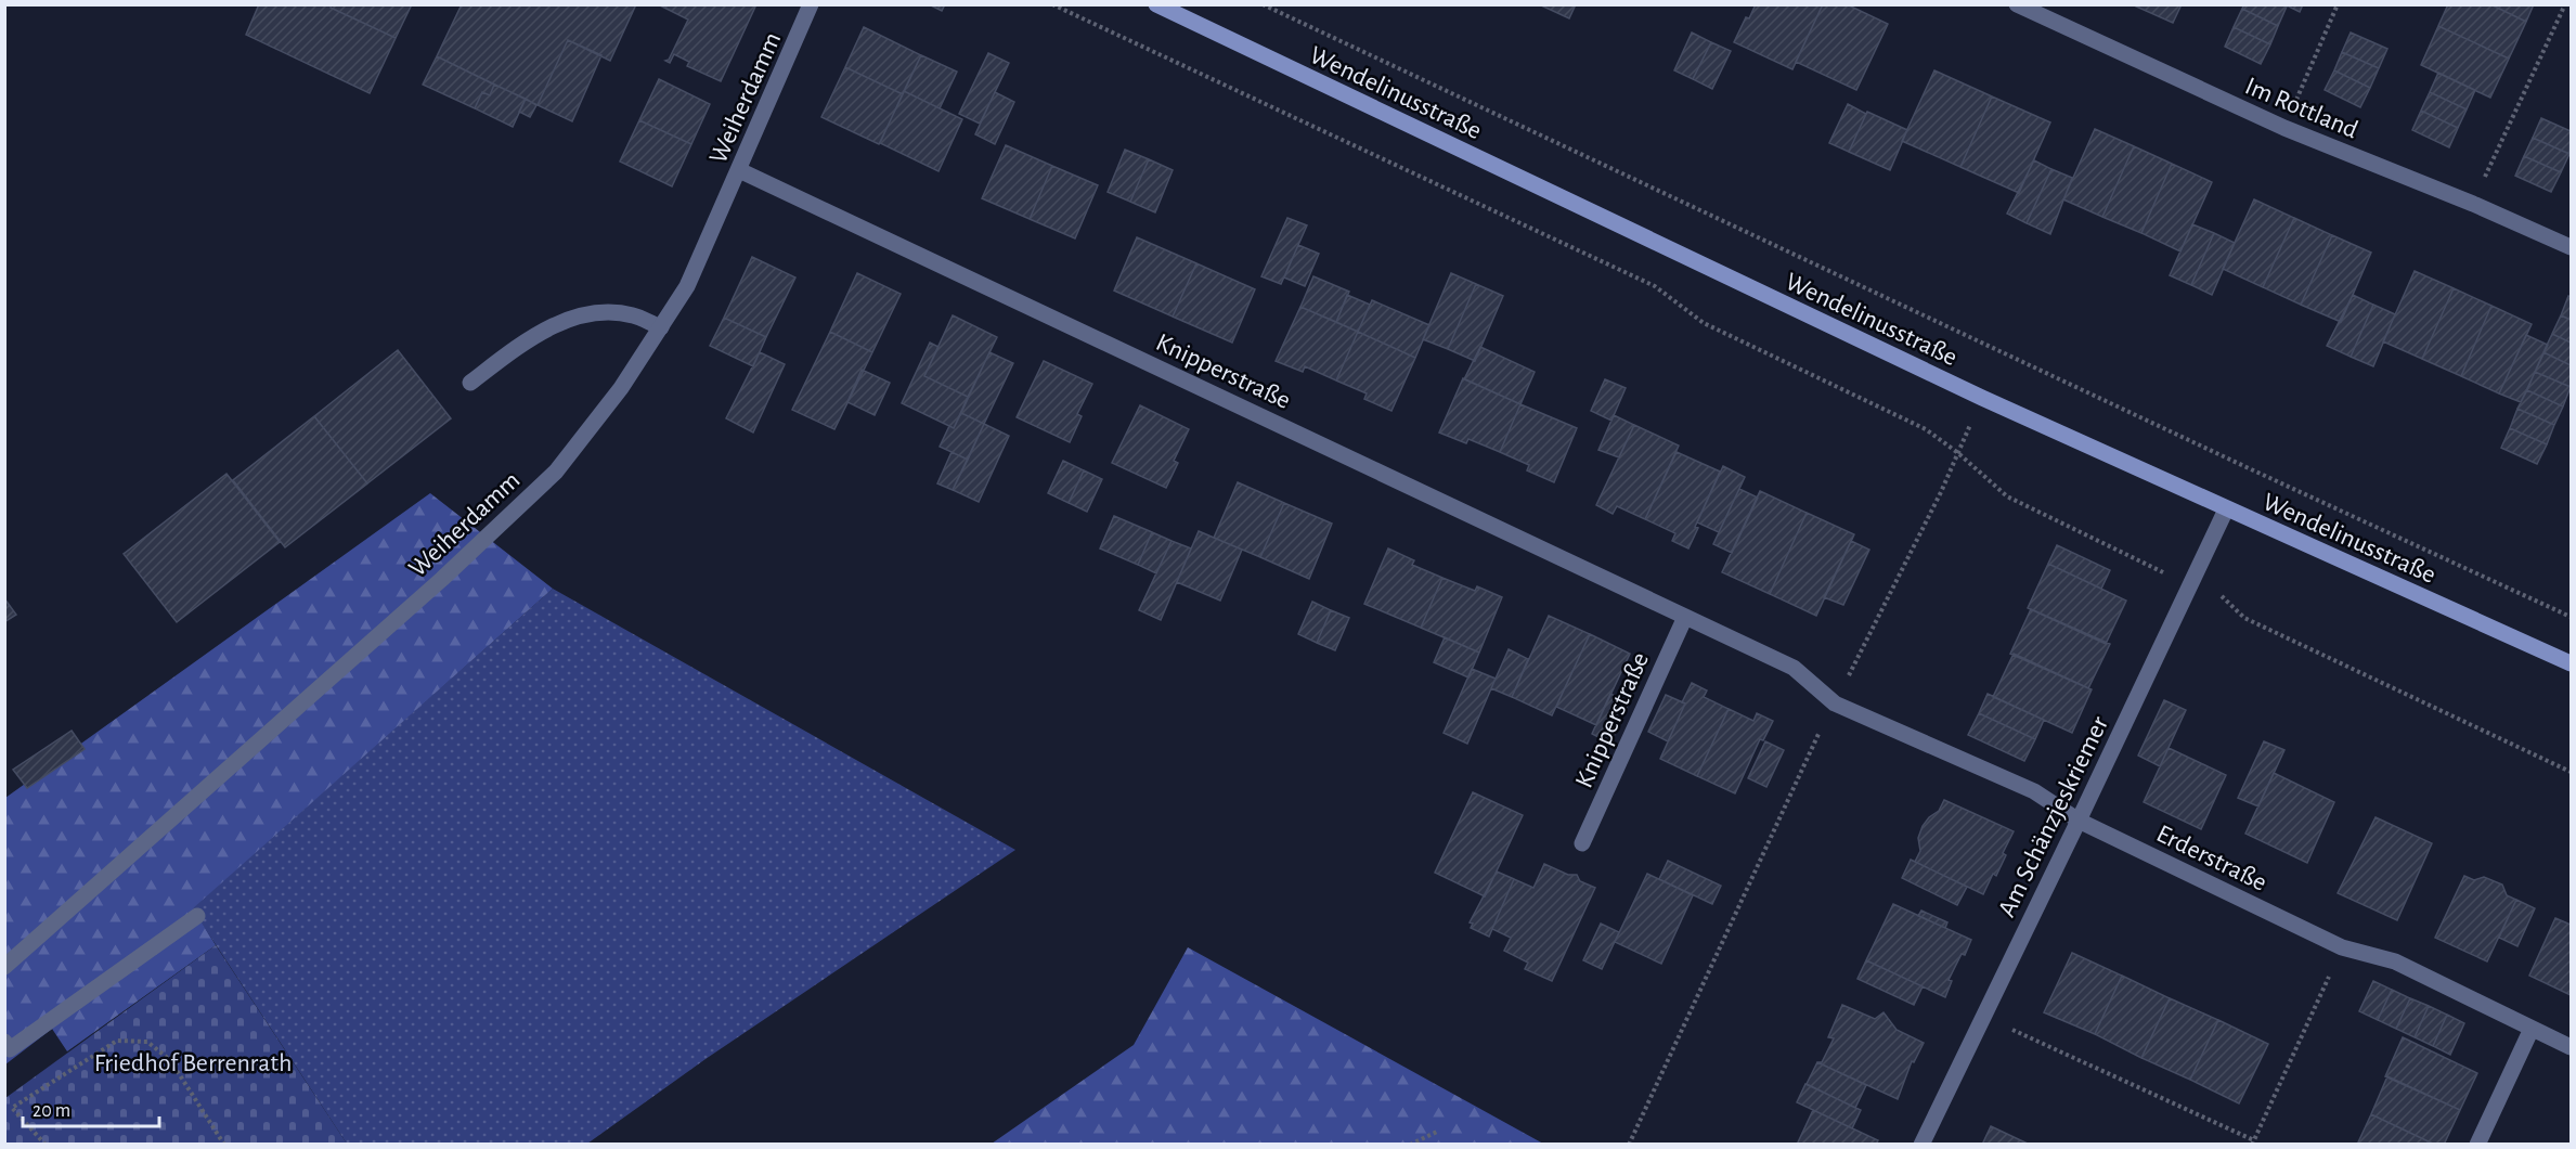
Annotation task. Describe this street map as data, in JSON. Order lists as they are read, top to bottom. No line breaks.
{"streets":{"main road":["Wendelinusstraße"],"street":["Weiherdamm","Im Rottland","Knipperstraße","Am Schänzjeskriemer","Erderstraße"]},"crossings":[["Wendelinusstraße","Am Schänzjeskriemer"],["Weiherdamm","Knipperstraße"],["Knipperstraße","Erderstraße"],["Am Schänzjeskriemer","Erderstraße"]],"parks":["Friedhof Berrenrath"],"scale_bar":"20 m"}
